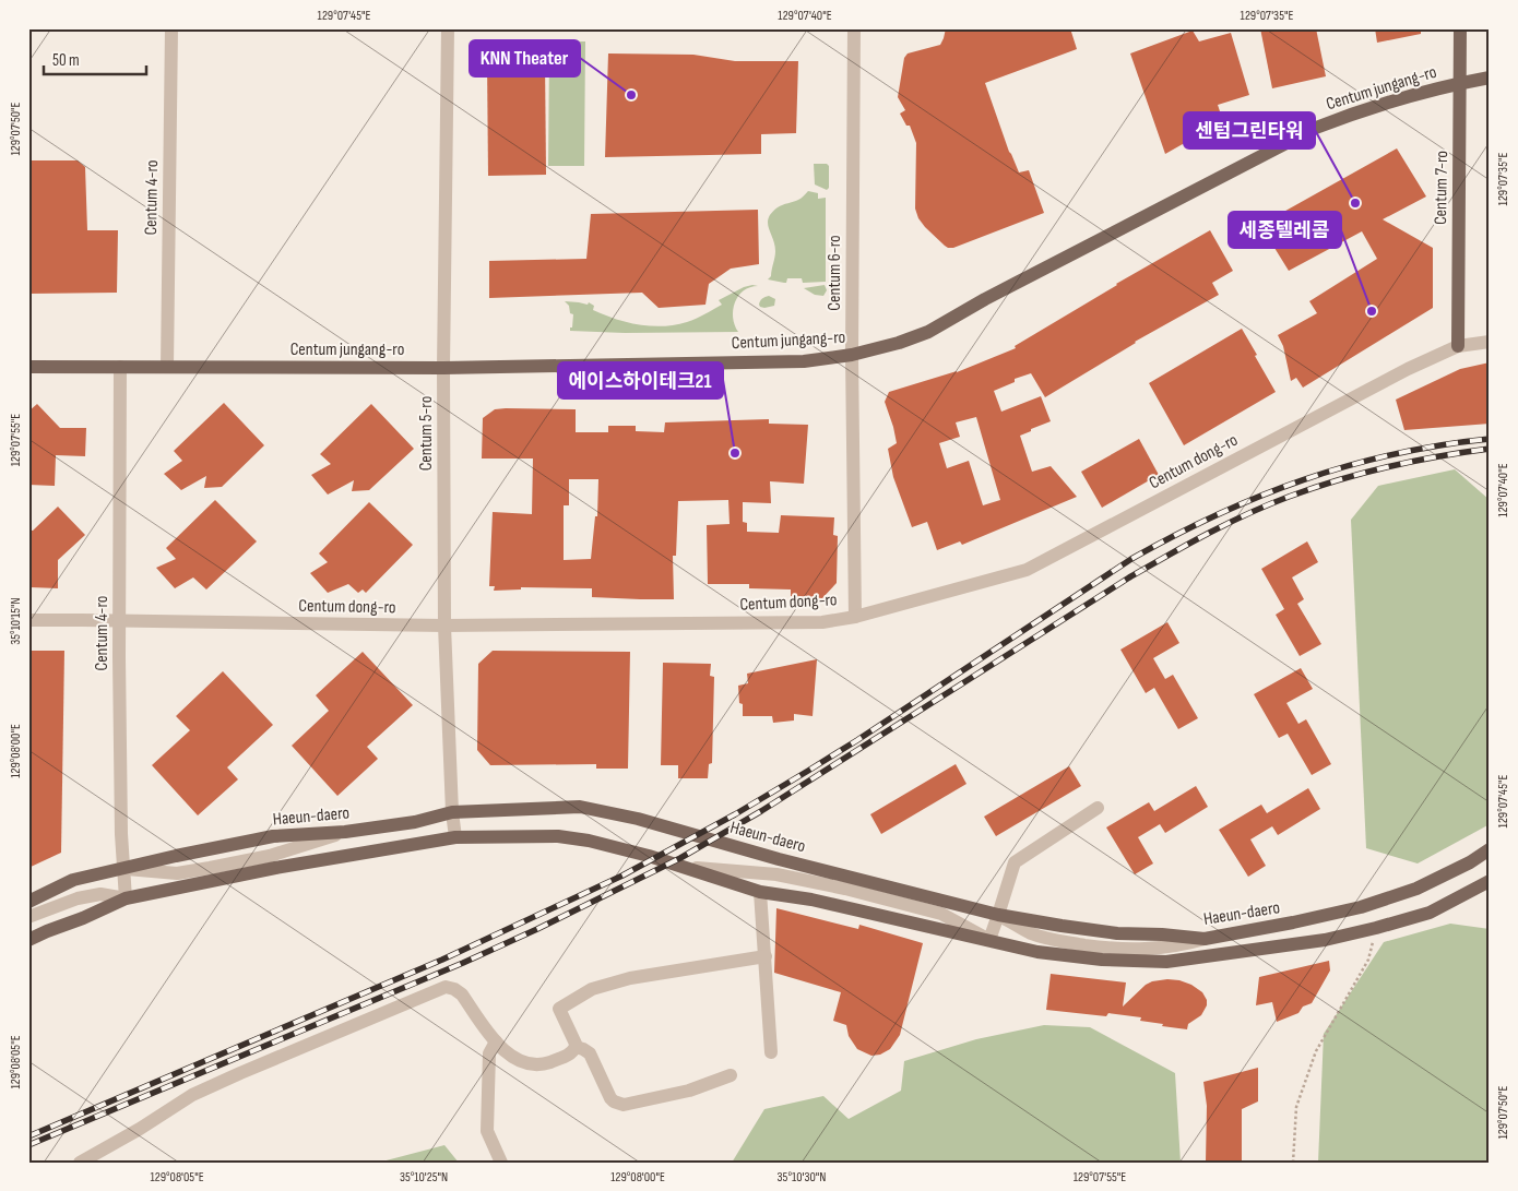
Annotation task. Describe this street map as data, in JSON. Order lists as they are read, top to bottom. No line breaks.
{"streets":{"main road":["Centum jungang-ro","Centum 7-ro","Haeun-daero"],"street":["Centum 4-ro","Centum 6-ro","Centum 5-ro","Centum dong-ro"]},"crossings":[["Centum jungang-ro","Centum 7-ro"],["Centum jungang-ro","Centum 4-ro"],["Centum jungang-ro","Centum 6-ro"],["Centum jungang-ro","Centum 5-ro"],["Centum 7-ro","Centum dong-ro"],["Centum 4-ro","Centum dong-ro"],["Centum 4-ro","Haeun-daero"],["Centum 6-ro","Centum dong-ro"],["Centum 5-ro","Centum dong-ro"],["Centum 5-ro","Haeun-daero"]],"places":["KNN Theater","센텀그린타워","세종텔레콤","에이스하이테크21"],"scale_bar":"50 m","coordinates":["129°07'45\"E","129°07'40\"E","129°07'35\"E","129°07'50\"E","129°07'55\"E","35°10'15\"N","129°08'00\"E","129°08'05\"E","35°10'25\"N","35°10'30\"N"]}
